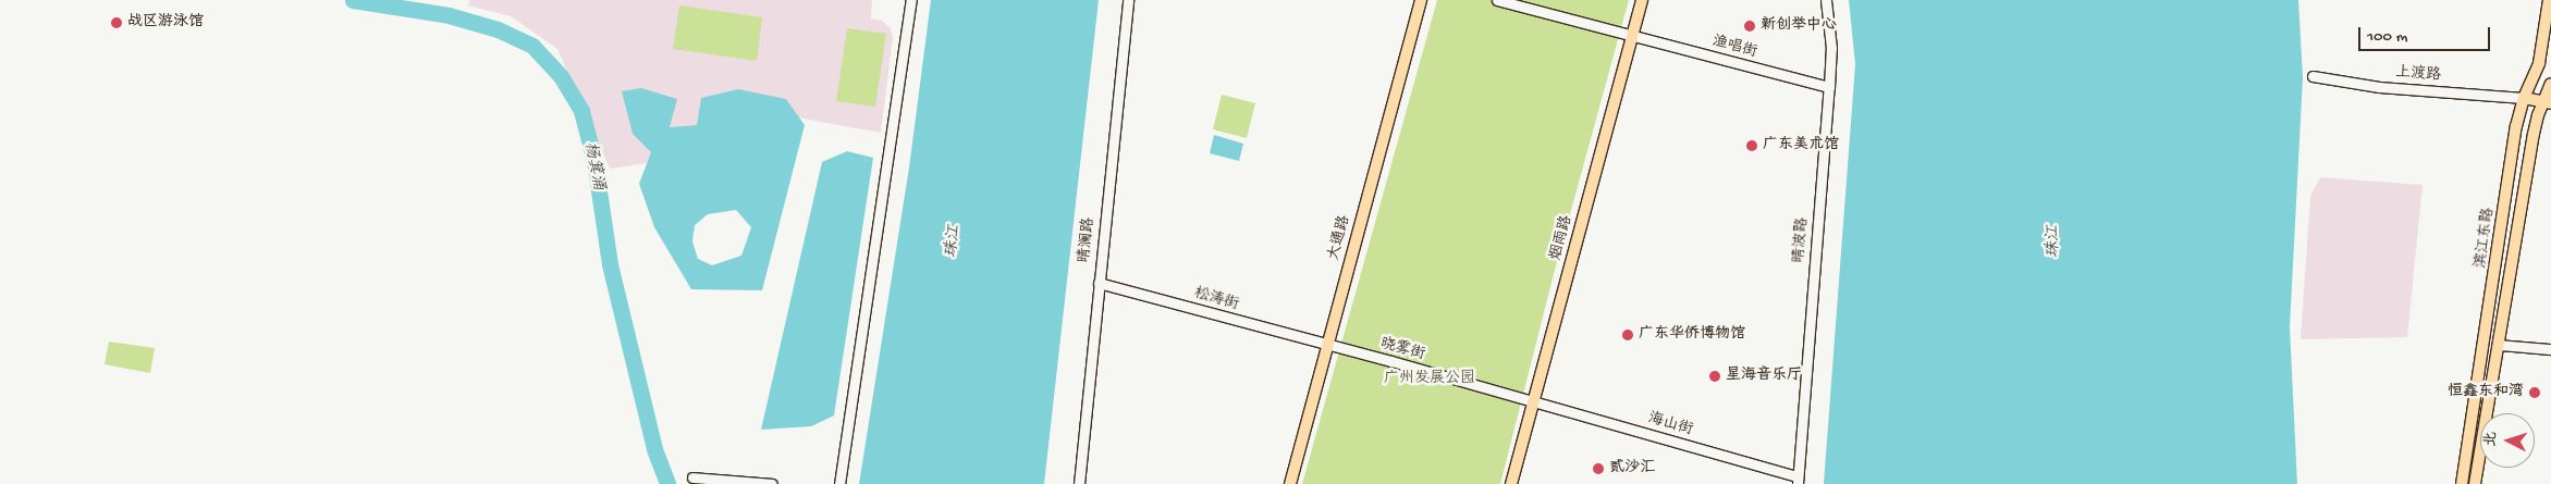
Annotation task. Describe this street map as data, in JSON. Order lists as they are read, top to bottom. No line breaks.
{"streets":{"main road":["上渡路","大通路","烟雨路","滨江东路"],"street":["渔唱街","晴澜路","晴波路","松涛街","晓雾街","海山街"]},"crossings":[["渔唱街","烟雨路"],["渔唱街","晴波路"],["上渡路","滨江东路"],["大通路","松涛街"],["大通路","晓雾街"],["烟雨路","晓雾街"],["烟雨路","海山街"],["晴澜路","松涛街"],["晴波路","海山街"],["松涛街","晓雾街"],["晓雾街","海山街"]],"water":["杨箕涌","珠江"],"parks":["广州发展公园"],"places":["战区游泳馆","新创举中心","广东美术馆","广东华侨博物馆","星海音乐厅","恒鑫东和湾","贰沙汇"],"scale_bar":"100 m","north":"left"}
